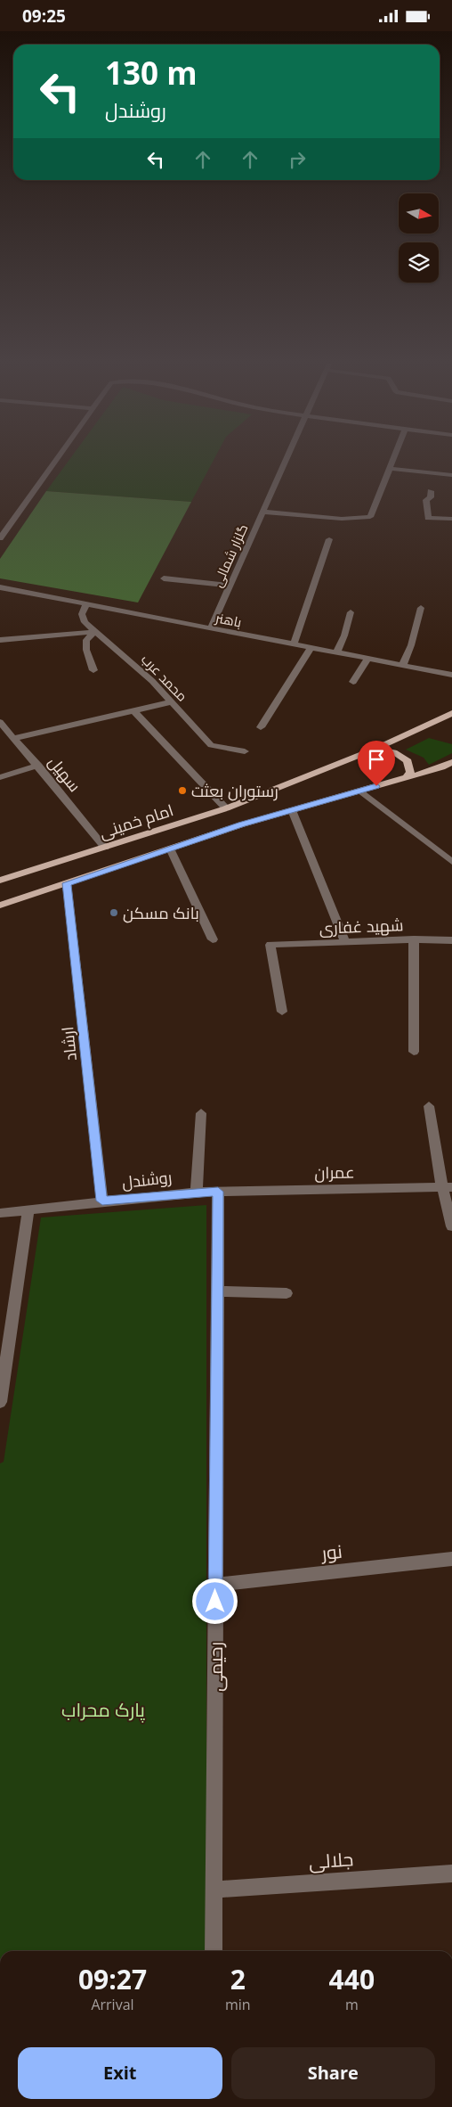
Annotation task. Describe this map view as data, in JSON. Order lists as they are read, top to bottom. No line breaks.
{"streets":{"main road":["امام خمینی"],"street":["گلزار شمالی","باهنر","محمد عرب","سهیل","شهید غفاری","ارشاد","عمران","روشندل","نور","رحیمی","جلالی"]},"crossings":[["گلزار شمالی","باهنر"],["باهنر","محمد عرب"],["سهیل","امام خمینی"],["ارشاد","روشندل"],["عمران","روشندل"],["عمران","رحیمی"],["روشندل","رحیمی"],["نور","رحیمی"],["رحیمی","جلالی"]],"parks":["پارک محراب"],"places":["رستوران بعثت","بانک مسکن"],"north":"right","page":{"status":"09:25","turn":["130 m","روشندل"],"eta":["09:27","Arrival","2","min","440","m"],"buttons":["Exit","Share"]}}
